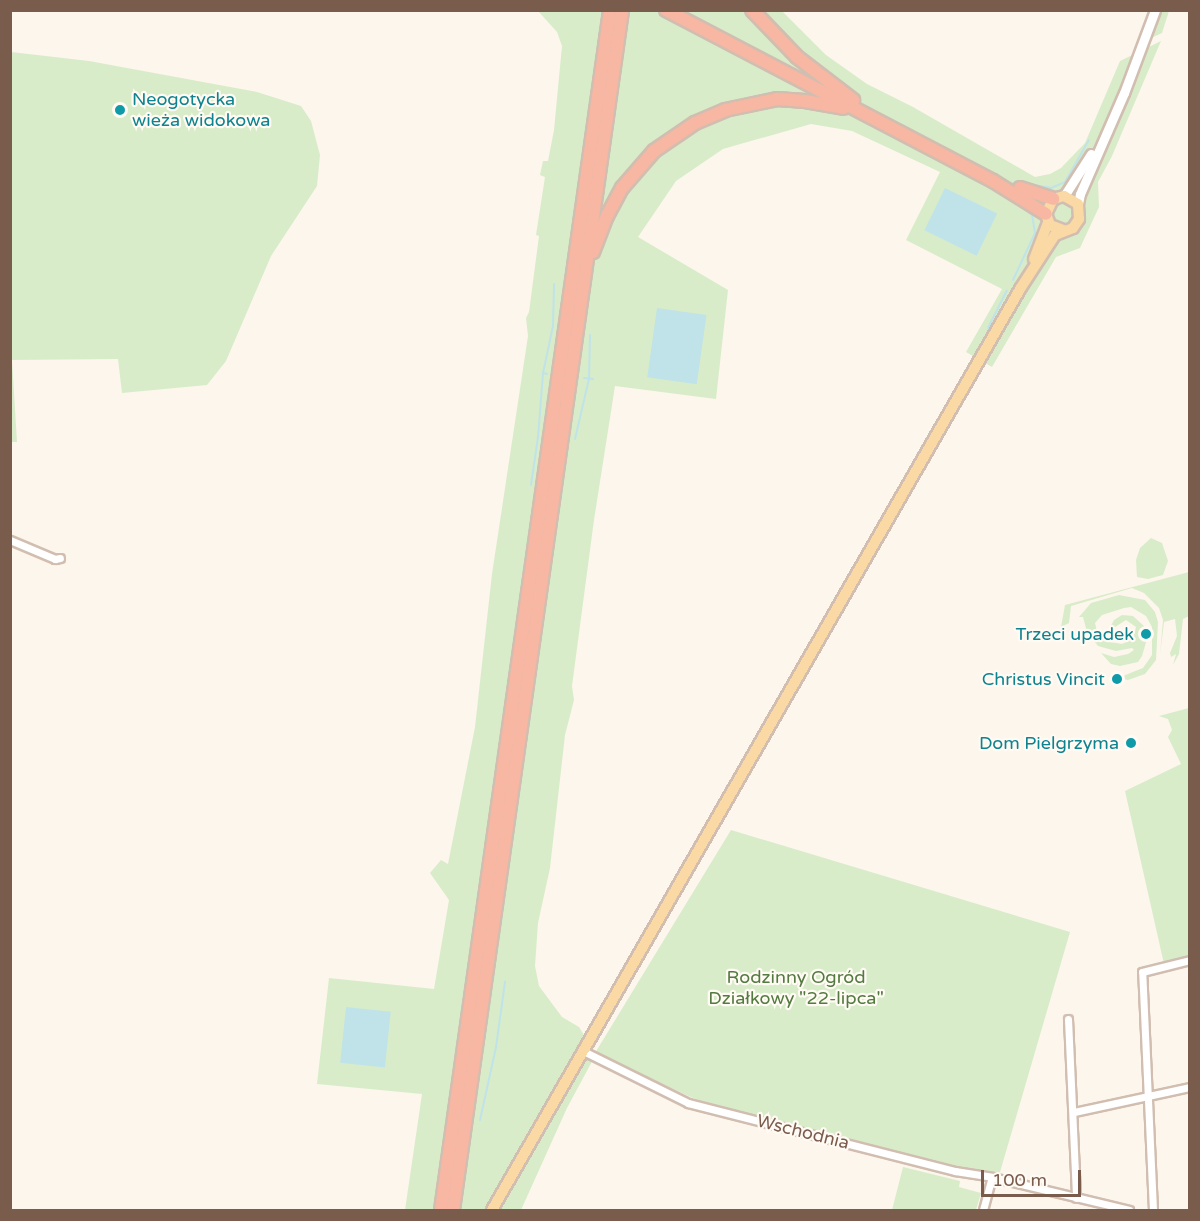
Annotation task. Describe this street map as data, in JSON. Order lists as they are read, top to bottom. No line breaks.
{"streets":{"street":["Wschodnia"]},"parks":["Rodzinny Ogród Działkowy \"22-lipca\""],"places":["Neogotycka wieża widokowa","Trzeci upadek","Christus Vincit","Dom Pielgrzyma"],"scale_bar":"100 m"}
